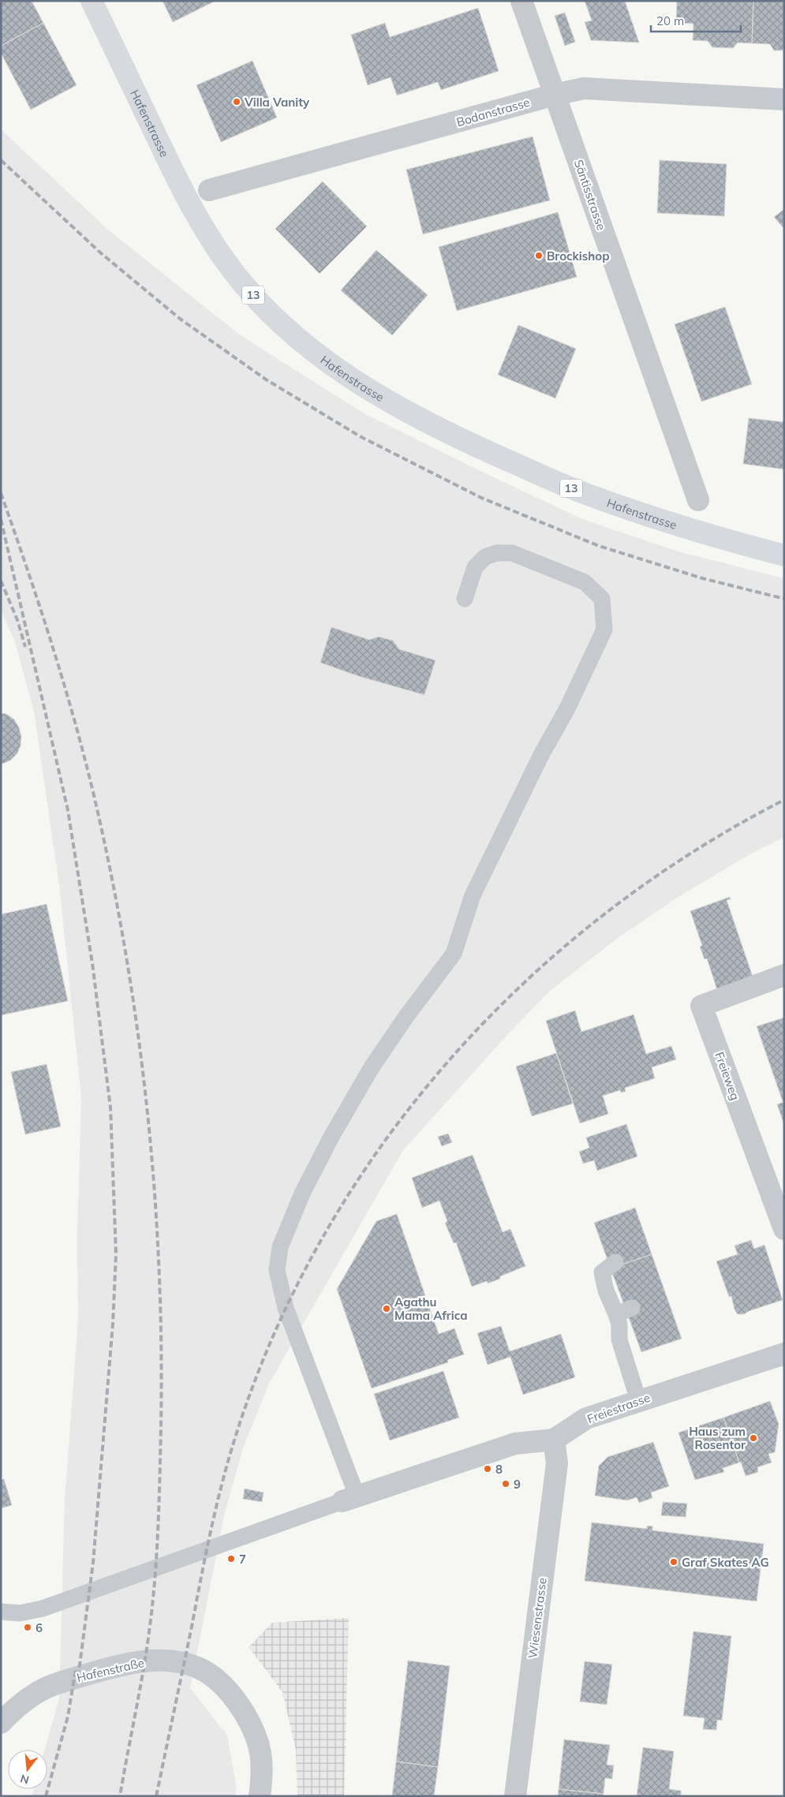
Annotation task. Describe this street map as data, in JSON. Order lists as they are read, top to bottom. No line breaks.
{"streets":{"main road":["Hafenstrasse","13"],"street":["Bodanstrasse","Säntisstrasse","Freieweg","Freiestrasse","Wiesenstrasse","Hafenstraße"]},"crossings":[["Bodanstrasse","Säntisstrasse"],["Freiestrasse","Wiesenstrasse"]],"places":["Villa Vanity","Brockishop","Agathu Mama Africa","Haus zum Rosentor","8","9","7","Graf Skates AG","6"],"scale_bar":"20 m","north":"bottom"}
